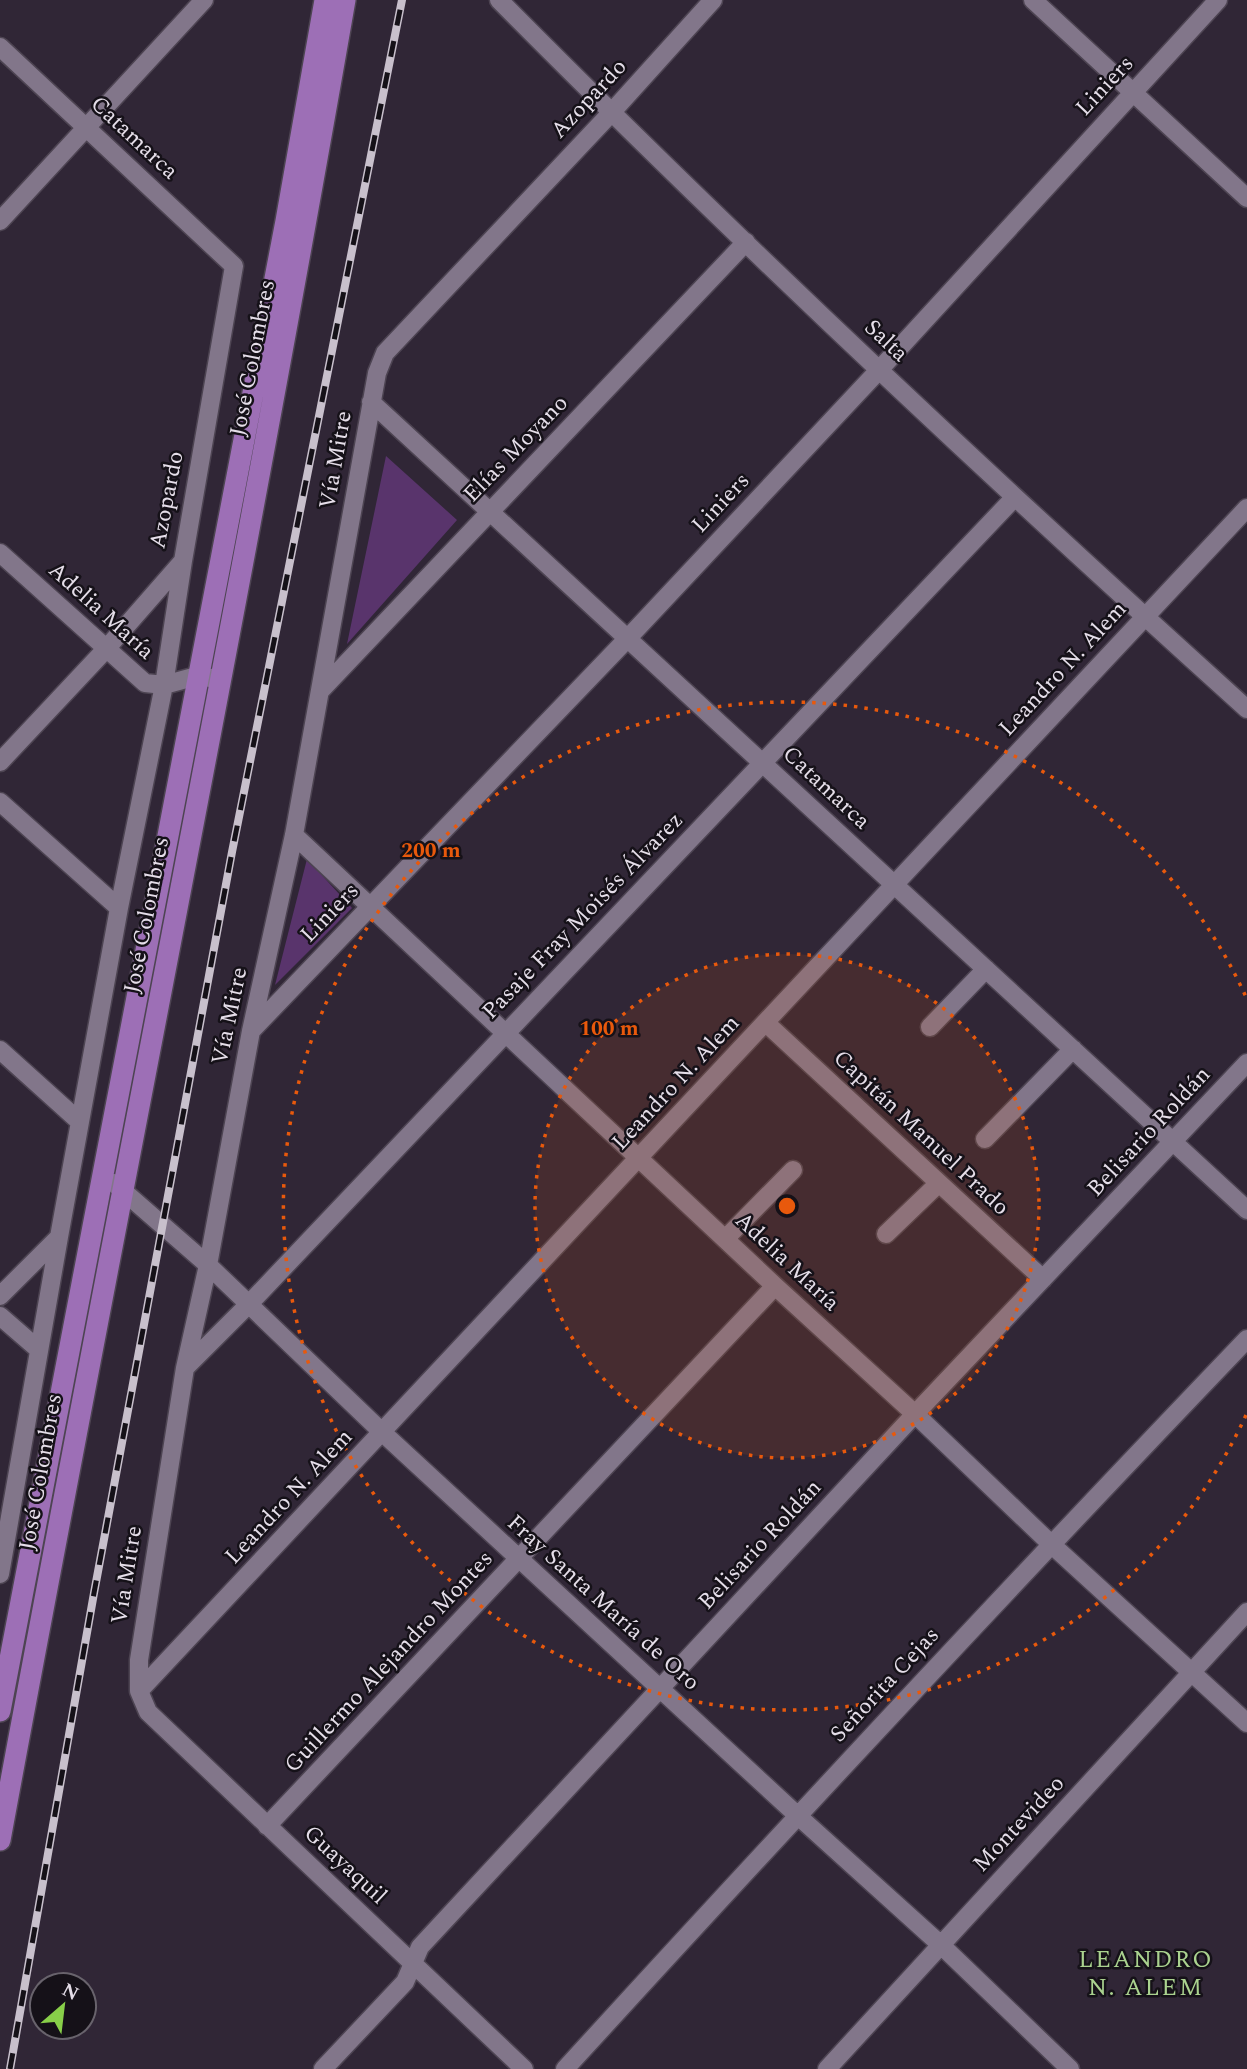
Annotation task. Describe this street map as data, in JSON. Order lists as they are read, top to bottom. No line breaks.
{"streets":{"main road":["José Colombres"],"street":["Liniers","Azopardo","Catamarca","Salta","Elías Moyano","Vía Mitre","Adelia María","Leandro N. Alem","Pasaje Fray Moisés Álvarez","Belisario Roldán","Capitán Manuel Prado","Fray Santa María de Oro","Guillermo Alejandro Montes","Señorita Cejas","Montevideo","Guayaquil"]},"crossings":[["Liniers","Catamarca"],["Liniers","Salta"],["Liniers","Vía Mitre"],["Liniers","Adelia María"],["Azopardo","Catamarca"],["Azopardo","Salta"],["Azopardo","José Colombres"],["Azopardo","Vía Mitre"],["Azopardo","Adelia María"],["Catamarca","Elías Moyano"],["Catamarca","Vía Mitre"],["Catamarca","Leandro N. Alem"],["Catamarca","Pasaje Fray Moisés Álvarez"],["Catamarca","Belisario Roldán"],["Salta","Elías Moyano"],["Salta","Leandro N. Alem"],["Salta","Pasaje Fray Moisés Álvarez"],["José Colombres","Adelia María"],["José Colombres","Fray Santa María de Oro"],["Elías Moyano","Vía Mitre"],["Vía Mitre","Adelia María"],["Vía Mitre","Leandro N. Alem"],["Vía Mitre","Pasaje Fray Moisés Álvarez"],["Vía Mitre","Fray Santa María de Oro"],["Vía Mitre","Guayaquil"],["Adelia María","Leandro N. Alem"],["Adelia María","Pasaje Fray Moisés Álvarez"],["Adelia María","Belisario Roldán"],["Adelia María","Guillermo Alejandro Montes"],["Adelia María","Señorita Cejas"],["Adelia María","Montevideo"],["Leandro N. Alem","Capitán Manuel Prado"],["Leandro N. Alem","Fray Santa María de Oro"],["Leandro N. Alem","Guayaquil"],["Pasaje Fray Moisés Álvarez","Fray Santa María de Oro"],["Belisario Roldán","Capitán Manuel Prado"],["Belisario Roldán","Fray Santa María de Oro"],["Belisario Roldán","Guayaquil"],["Fray Santa María de Oro","Guillermo Alejandro Montes"],["Fray Santa María de Oro","Señorita Cejas"],["Fray Santa María de Oro","Montevideo"],["Guillermo Alejandro Montes","Guayaquil"]],"districts":["LEANDRO N. ALEM"],"north":"top right","rings":["200 m","100 m"]}
